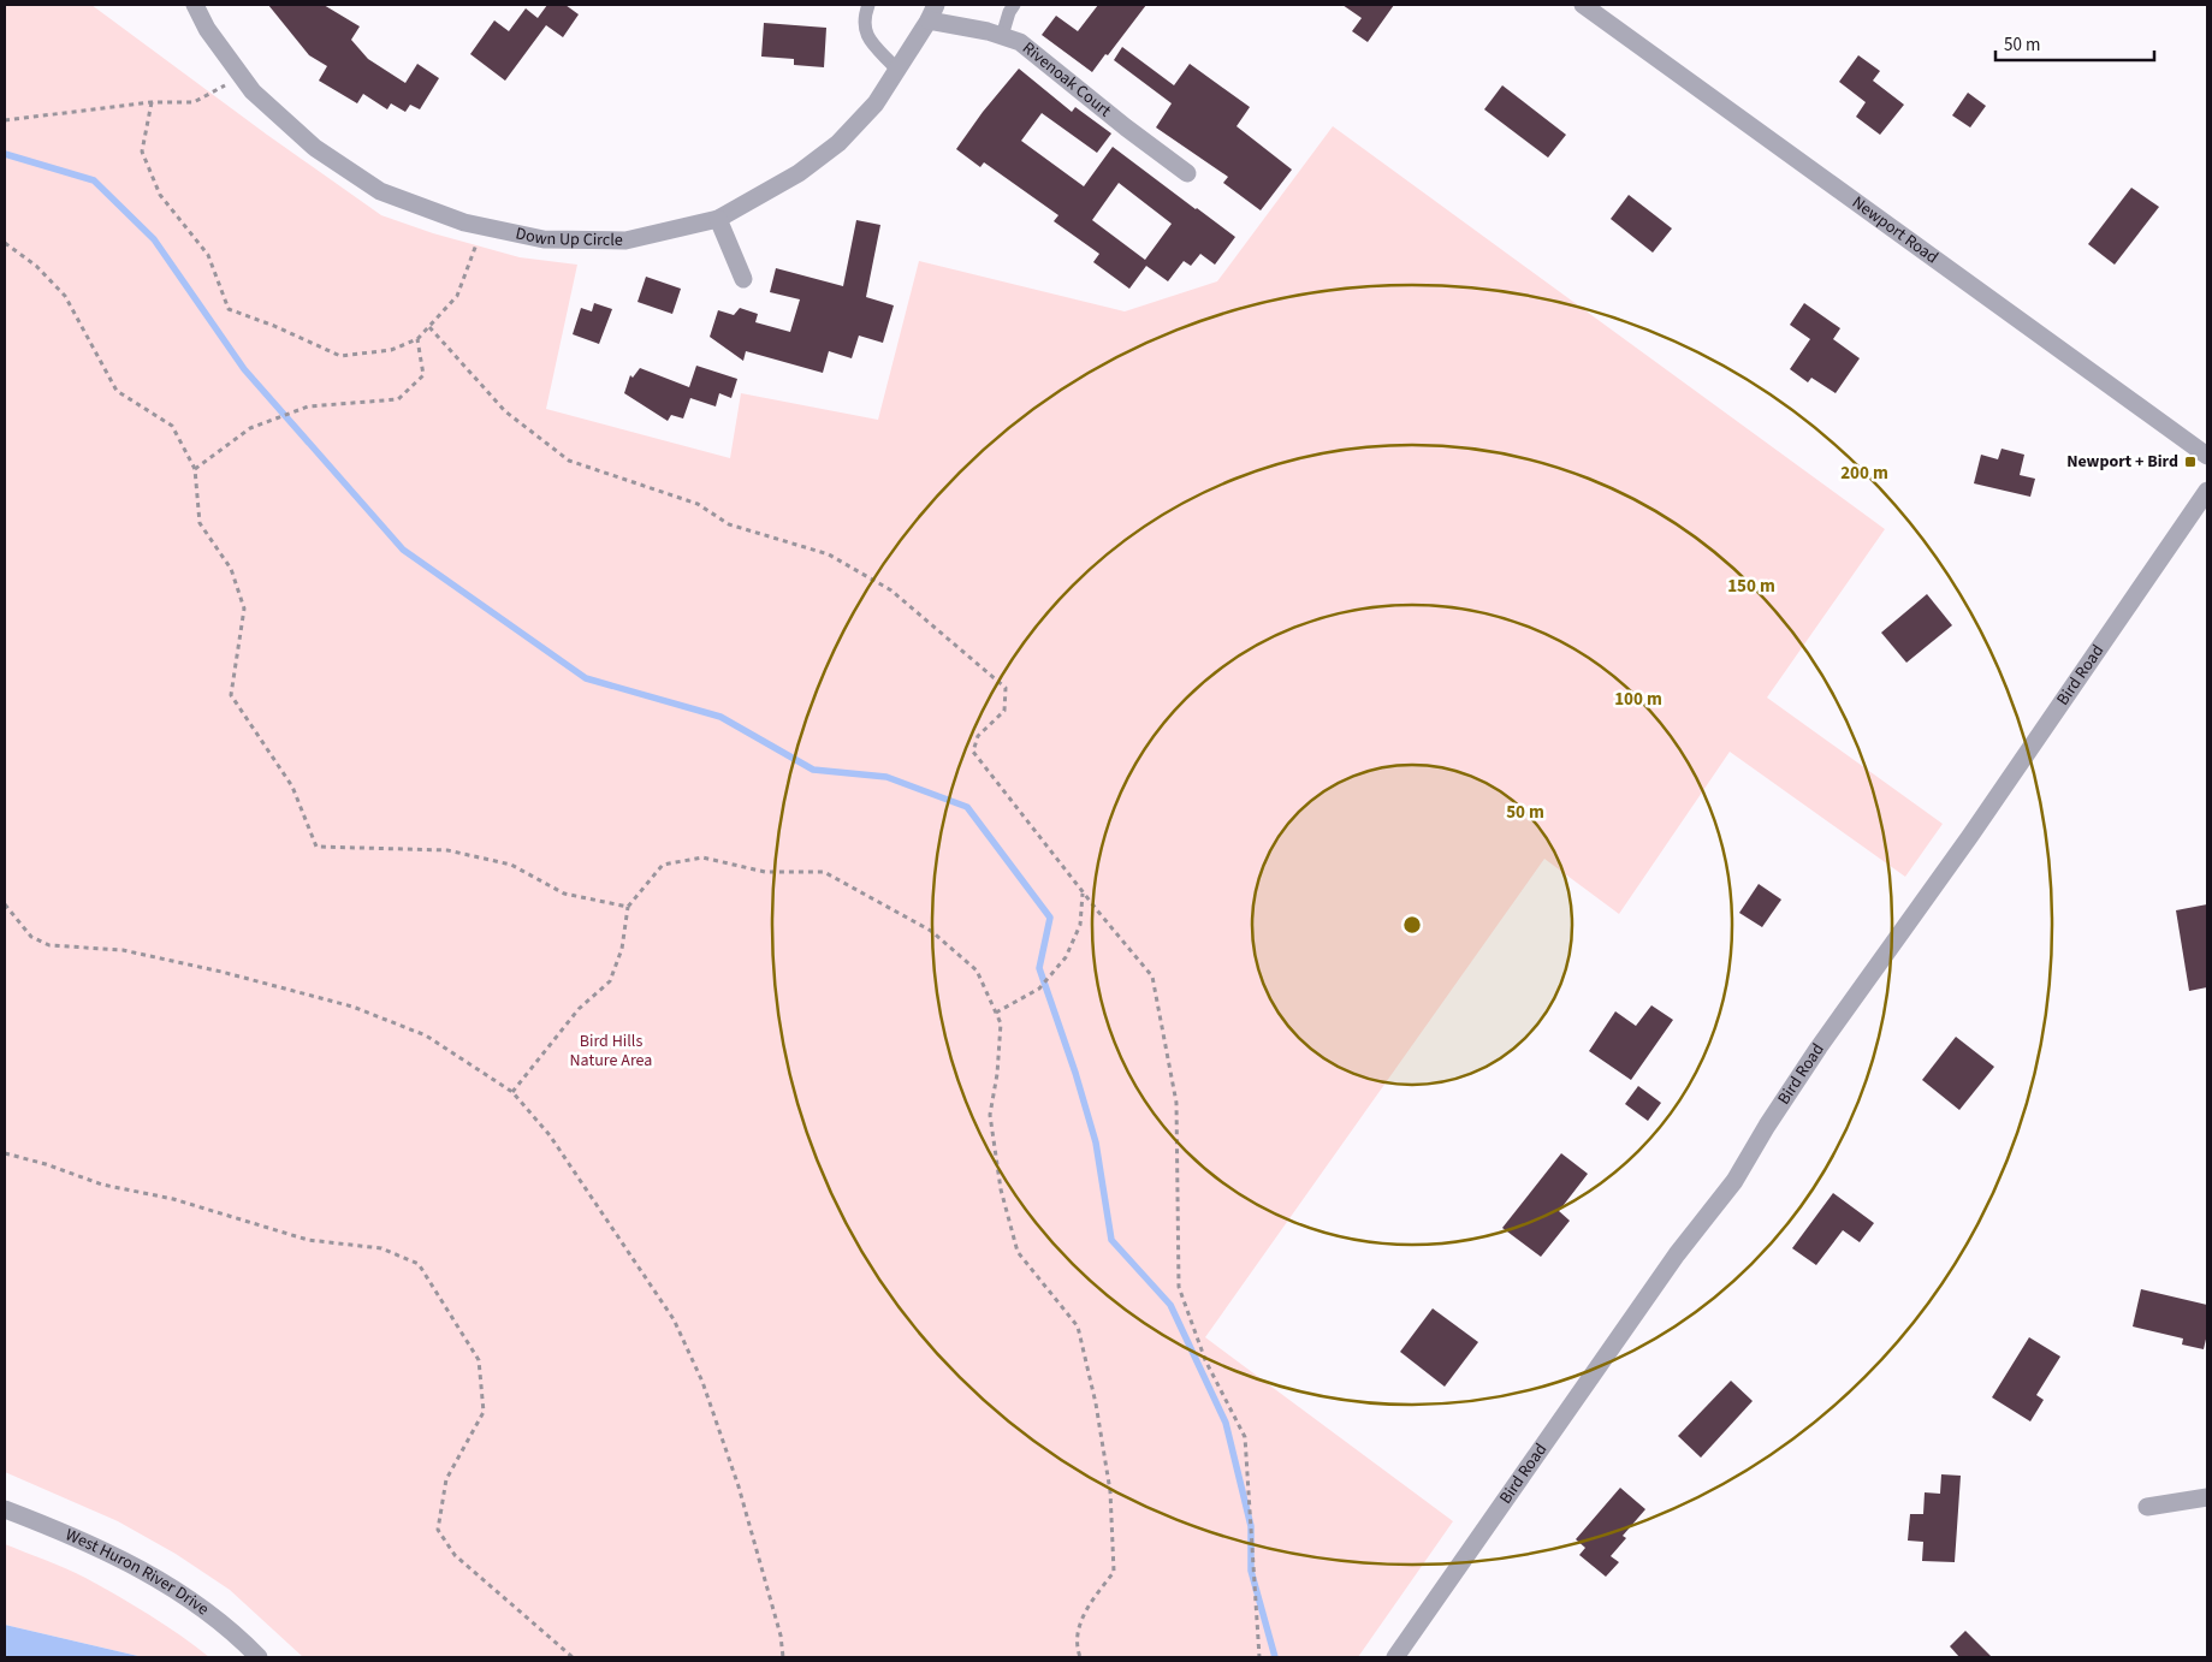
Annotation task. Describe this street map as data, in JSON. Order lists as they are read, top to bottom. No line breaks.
{"streets":{"street":["Rivenoak Court","Newport Road","Down Up Circle","Bird Road","West Huron River Drive"]},"crossings":[["Rivenoak Court","Down Up Circle"]],"parks":["Bird Hills Nature Area"],"places":{"transit":["Newport + Bird"]},"scale_bar":"50 m","rings":["200 m","150 m","100 m","50 m"]}
